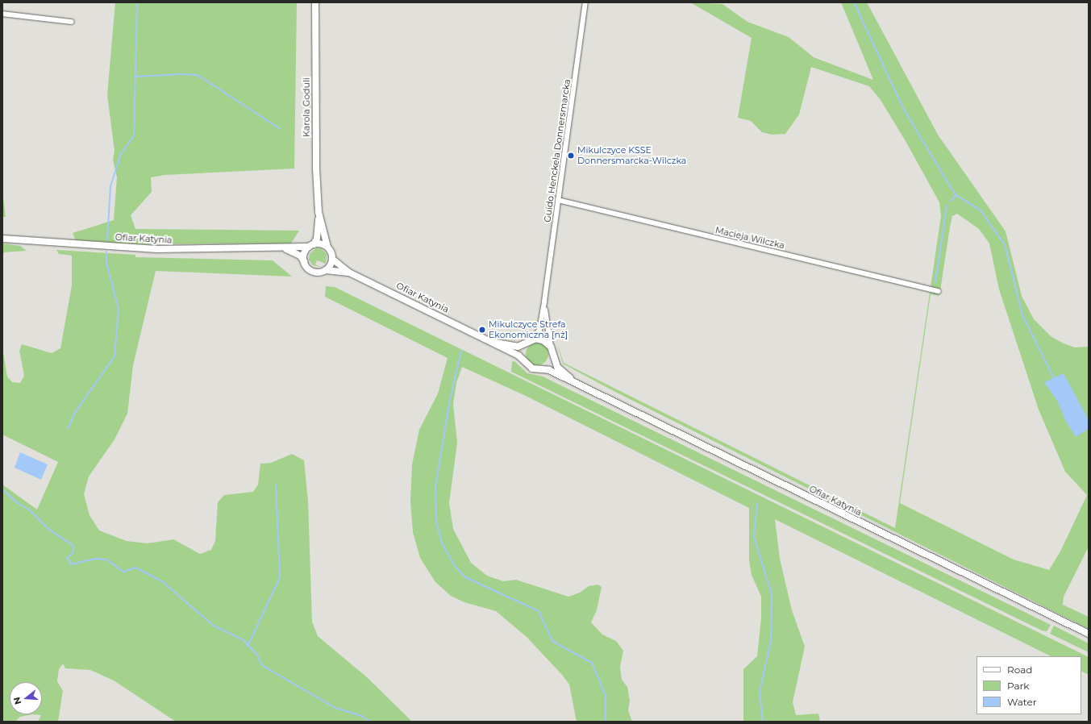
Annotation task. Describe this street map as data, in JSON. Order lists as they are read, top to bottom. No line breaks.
{"streets":{"street":["Karola Goduli","Guido Henckela Donnersmarcka","Macieja Wilczka","Ofiar Katynia"]},"crossings":[["Karola Goduli","Ofiar Katynia"],["Guido Henckela Donnersmarcka","Macieja Wilczka"],["Guido Henckela Donnersmarcka","Ofiar Katynia"]],"places":["Mikulczyce KSSE Donnersmarcka-Wilczka","Mikulczyce Strefa Ekonomiczna [nż]"],"legend":["Road","Park","Water"],"north":"left"}
